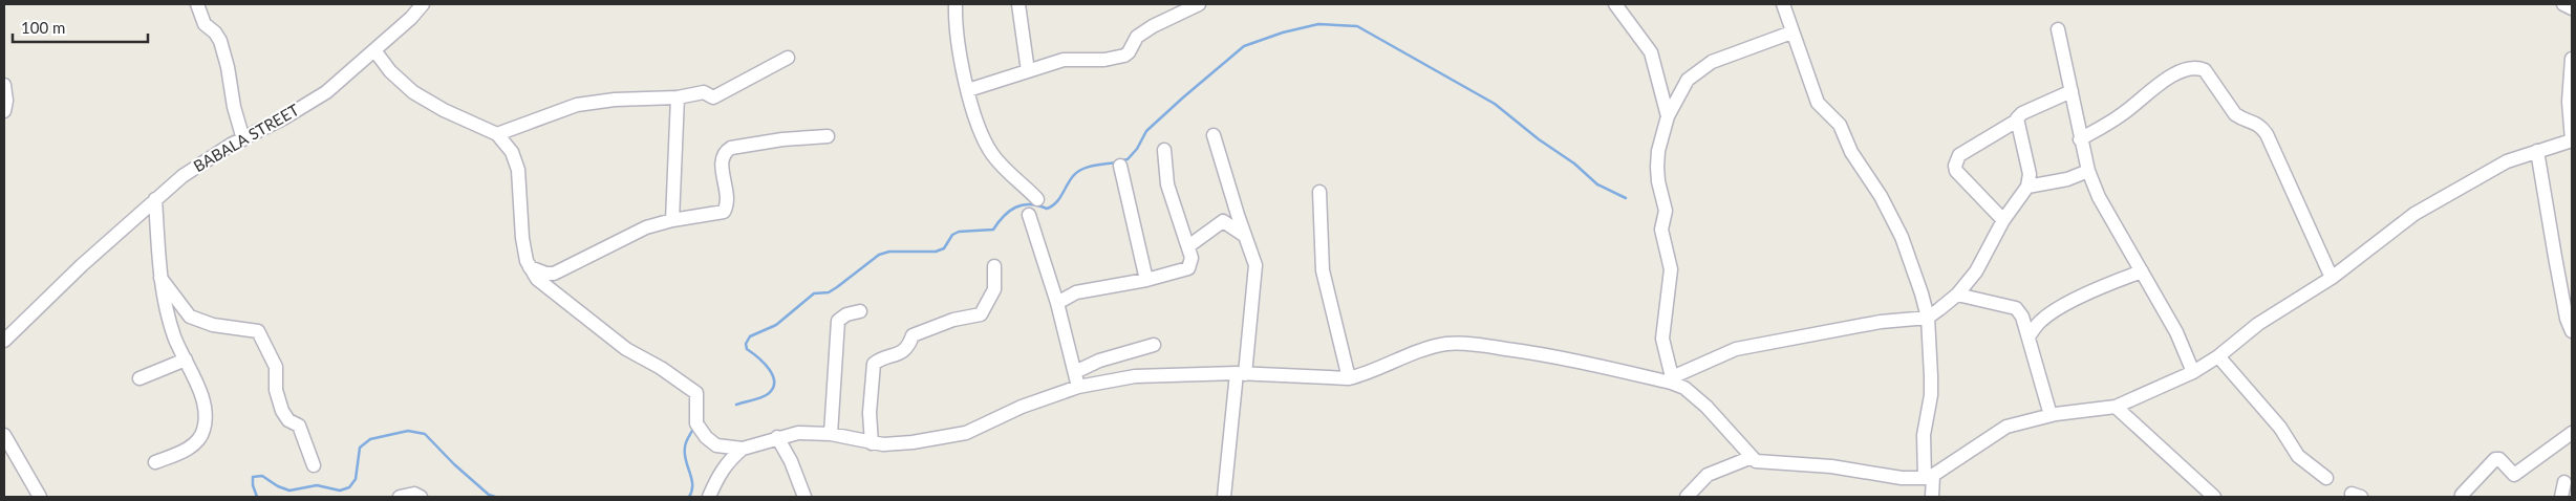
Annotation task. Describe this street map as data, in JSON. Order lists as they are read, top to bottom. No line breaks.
{"streets":{"street":["BABALA STREET"]},"scale_bar":"100 m"}
